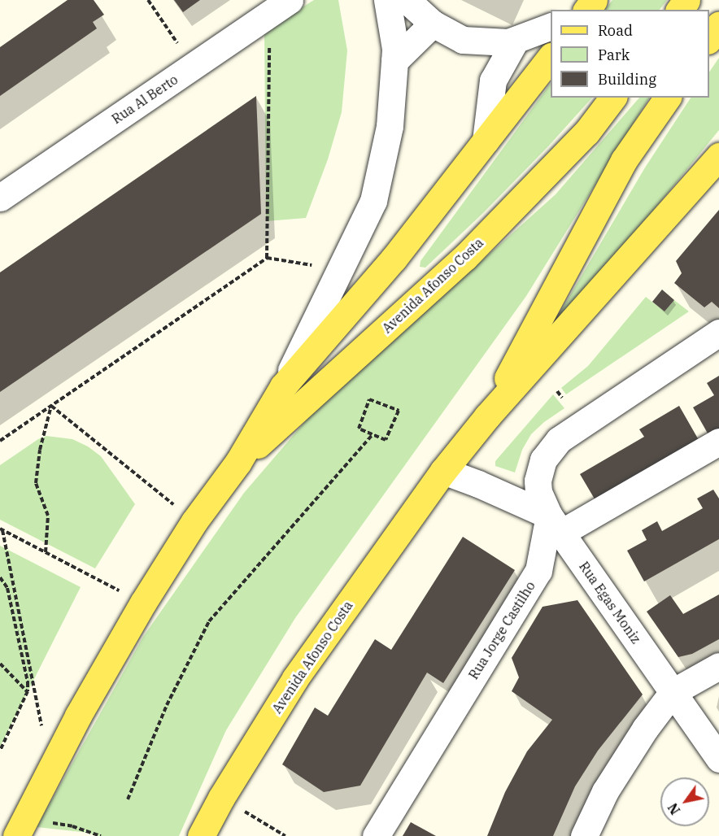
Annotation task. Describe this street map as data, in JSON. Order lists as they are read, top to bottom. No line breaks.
{"streets":{"main road":["Avenida Afonso Costa"],"street":["Rua Al Berto","Rua Egas Moniz","Rua Jorge Castilho"]},"crossings":[["Rua Egas Moniz","Rua Jorge Castilho"]],"legend":["Road","Park","Building"],"north":"bottom left"}
